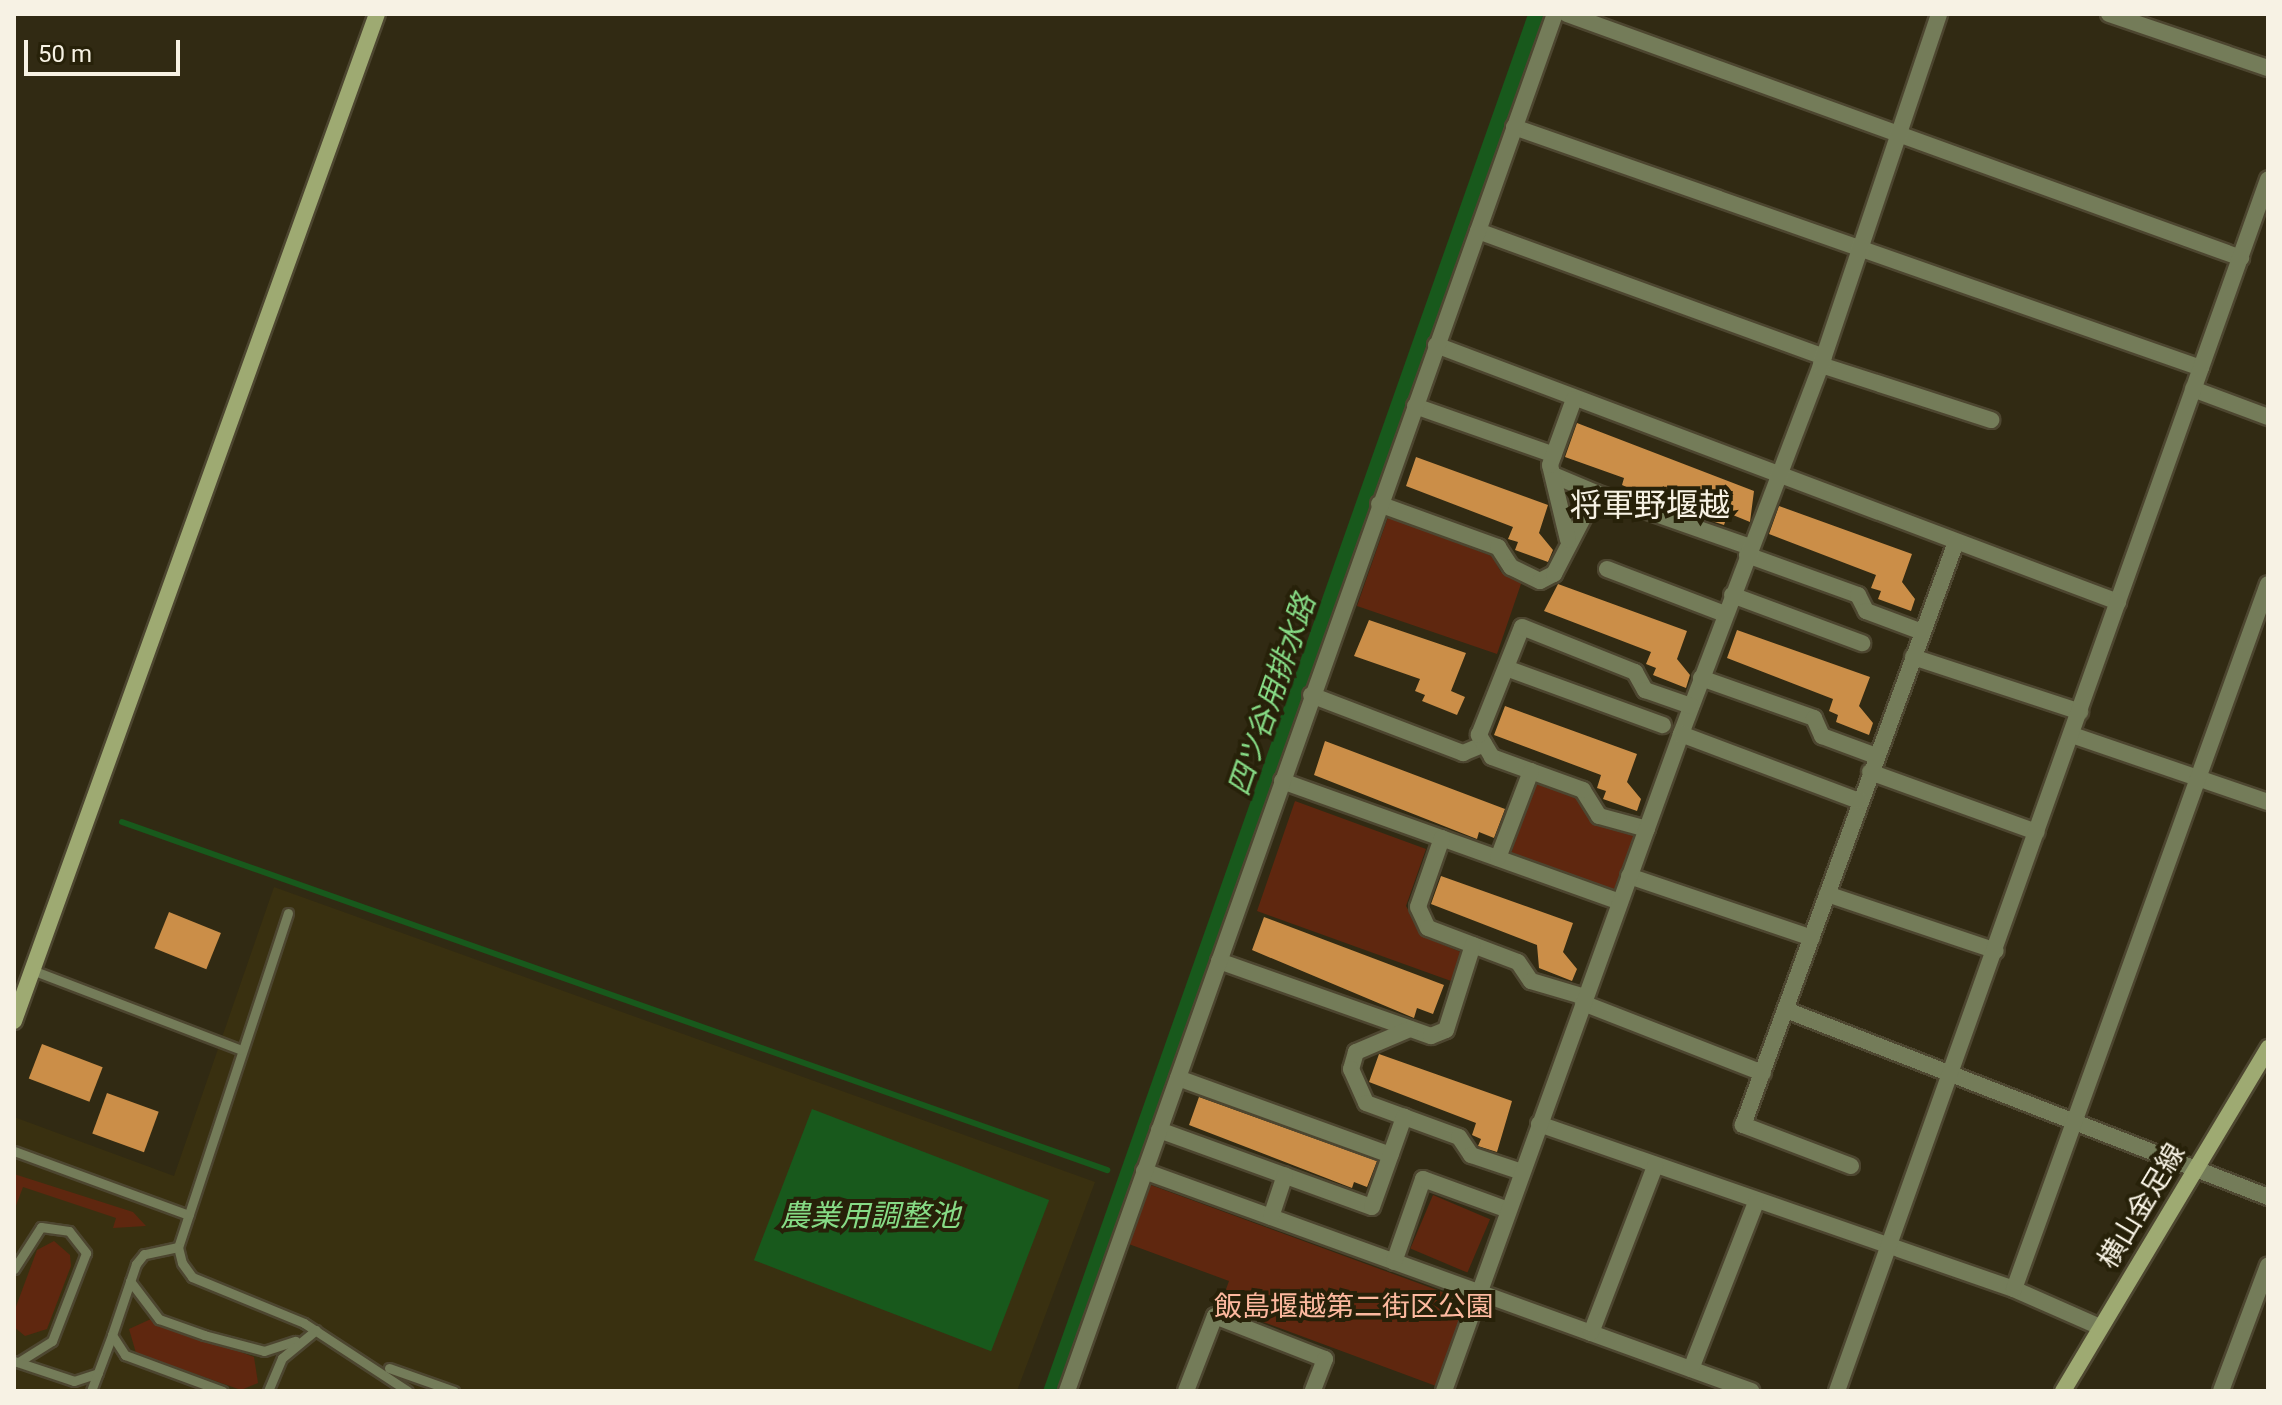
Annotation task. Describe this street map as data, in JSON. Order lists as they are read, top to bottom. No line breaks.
{"streets":{"street":["横山金足線"]},"districts":["将軍野堰越"],"water":["四ツ谷用排水路","農業用調整池"],"parks":["飯島堰越第二街区公園"],"scale_bar":"50 m"}
